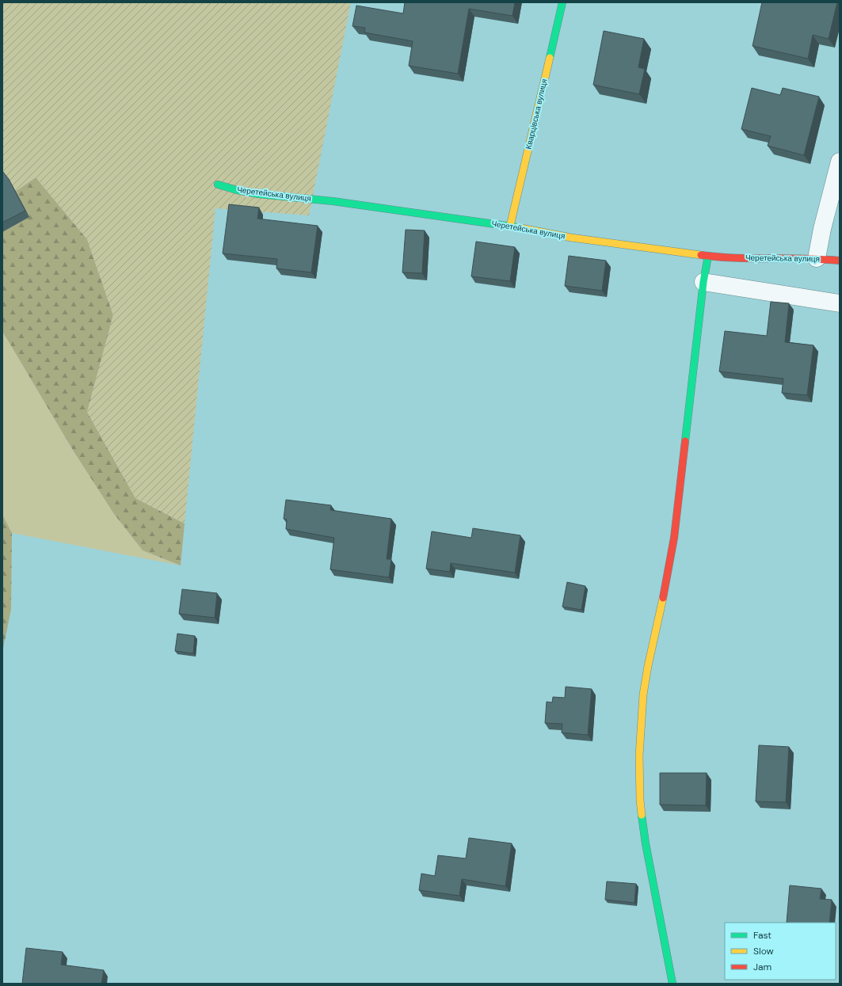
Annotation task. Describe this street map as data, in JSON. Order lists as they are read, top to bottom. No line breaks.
{"streets":{"street":["Кварцівська вулиця","Черетейська вулиця"]},"crossings":[["Кварцівська вулиця","Черетейська вулиця"]],"legend":["Fast","Slow","Jam"]}
